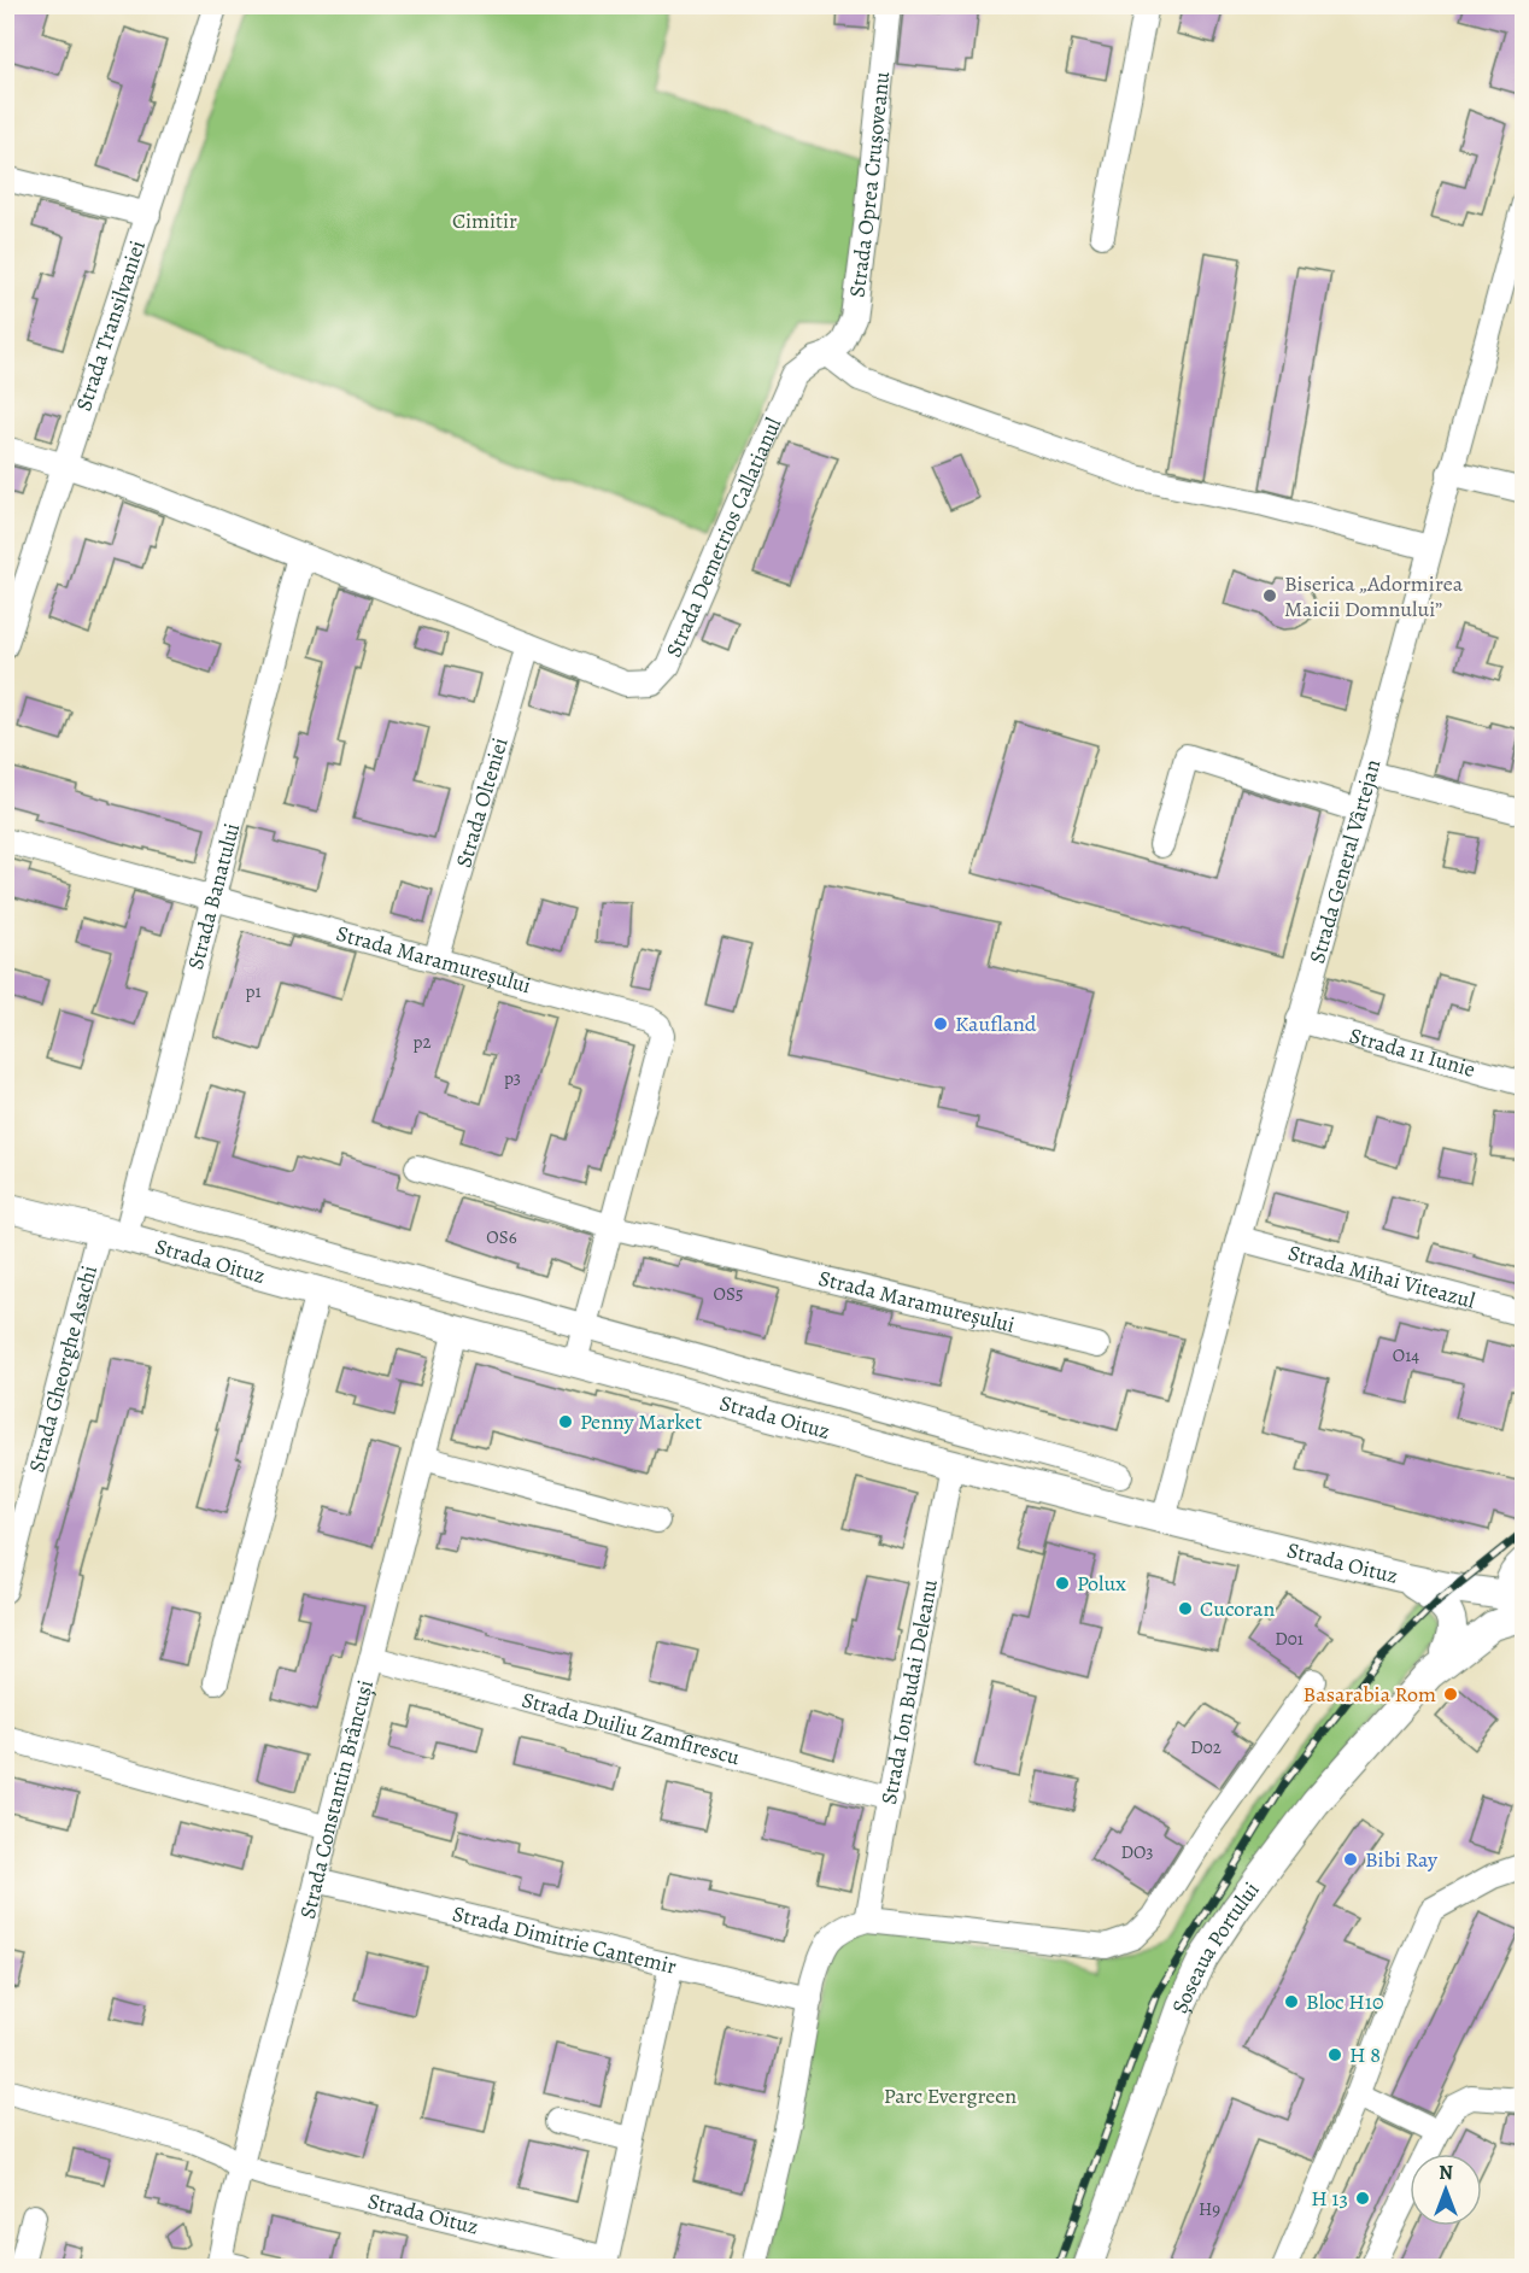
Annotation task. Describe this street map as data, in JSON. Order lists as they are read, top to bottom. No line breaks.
{"streets":{"main road":["Strada Oituz","Șoseaua Portului"],"street":["Strada Oprea Crușoveanu","Strada Transilvaniei","Strada Demetrios Callatianul","Strada Olteniei","Strada General Vârtejan","Strada Banatului","Strada Maramureșului","Strada 11 Iunie","Strada Mihai Viteazul","Strada Gheorghe Asachi","Strada Ion Budai Deleanu","Strada Duiliu Zamfirescu","Strada Constantin Brâncuși","Strada Dimitrie Cantemir"]},"crossings":[["Strada Oprea Crușoveanu","Strada Demetrios Callatianul"],["Strada Transilvaniei","Strada Demetrios Callatianul"],["Strada Demetrios Callatianul","Strada Olteniei"],["Strada Demetrios Callatianul","Strada Banatului"],["Strada Olteniei","Strada Maramureșului"],["Strada General Vârtejan","Strada 11 Iunie"],["Strada General Vârtejan","Strada Oituz"],["Strada General Vârtejan","Strada Mihai Viteazul"],["Strada Banatului","Strada Maramureșului"],["Strada Banatului","Strada Oituz"],["Strada Banatului","Strada Gheorghe Asachi"],["Strada Maramureșului","Strada Oituz"],["Strada Oituz","Strada Gheorghe Asachi"],["Strada Oituz","Strada Ion Budai Deleanu"],["Strada Oituz","Strada Constantin Brâncuși"],["Strada Oituz","Șoseaua Portului"],["Strada Ion Budai Deleanu","Strada Duiliu Zamfirescu"],["Strada Duiliu Zamfirescu","Strada Constantin Brâncuși"],["Strada Constantin Brâncuși","Strada Dimitrie Cantemir"]],"parks":["Cimitir","Parc Evergreen"],"places":["Biserica „Adormirea Maicii Domnului”","Kaufland","Penny Market","Polux","Cucoran","Basarabia Rom","Bibi Ray","Bloc H10","H 8","H 13"],"house_numbers":["p1","p2","p3","OS6","OS5","O14","D01","D02","DO3","H9"],"north":"top"}
